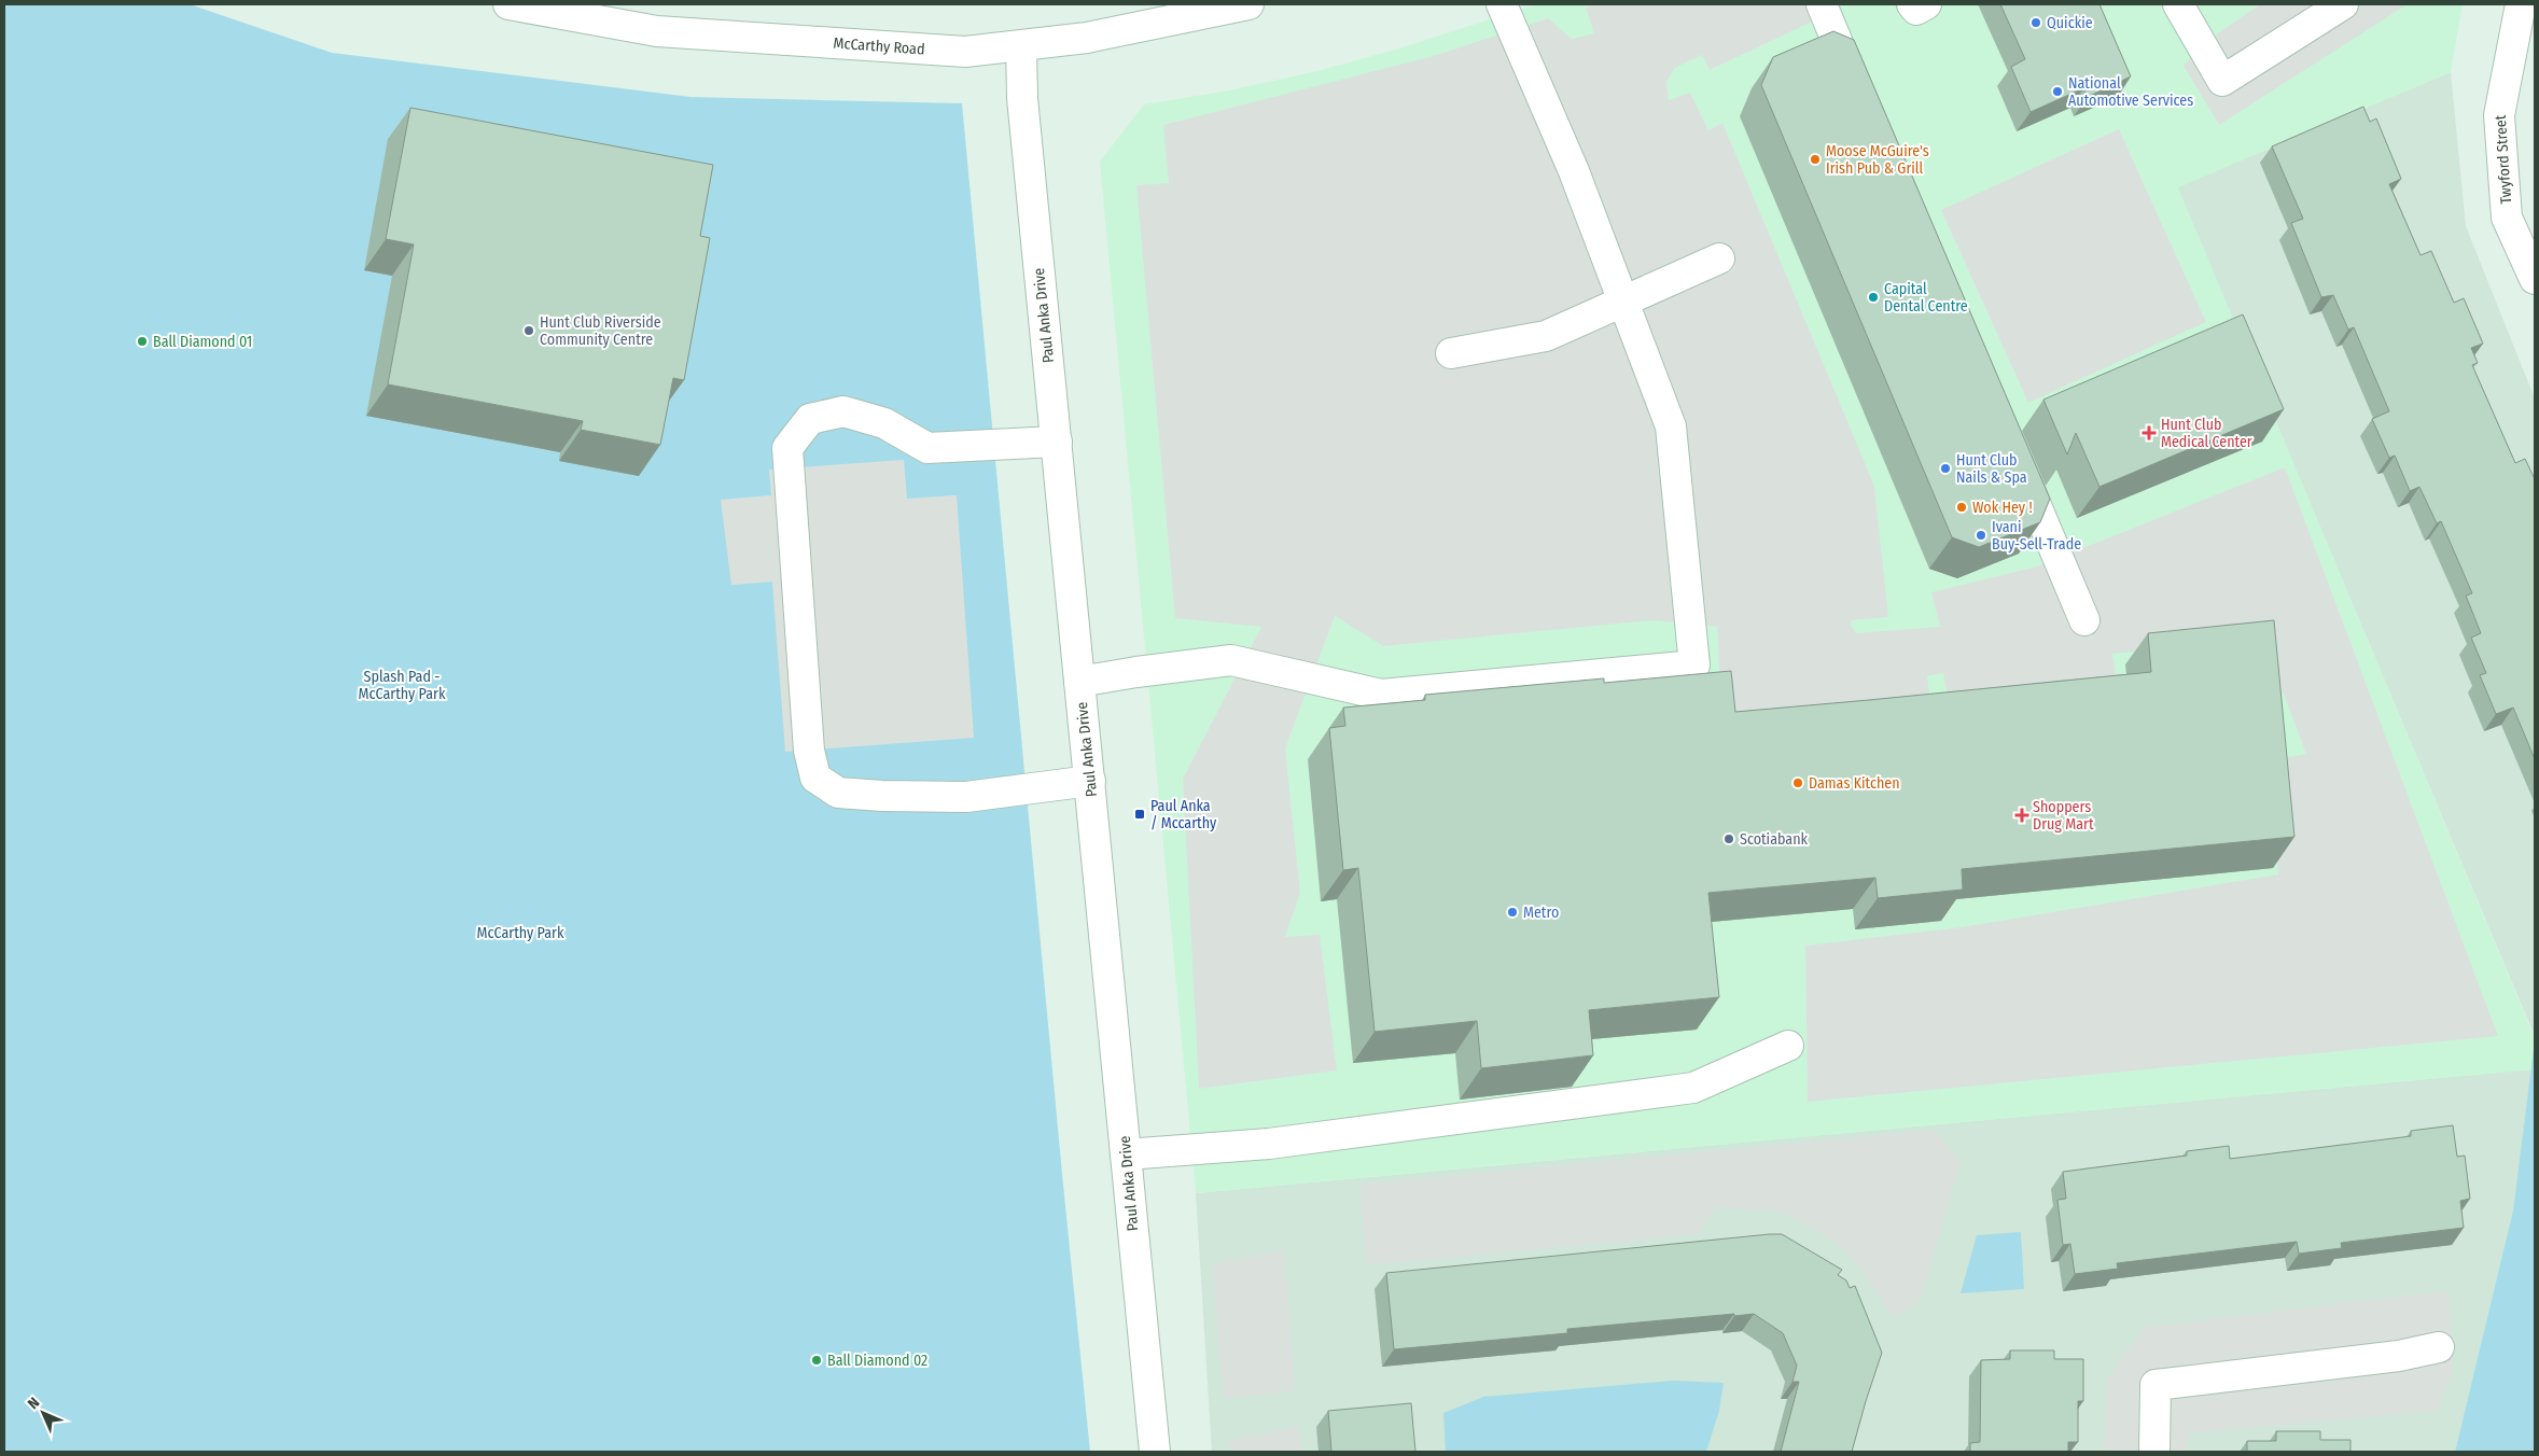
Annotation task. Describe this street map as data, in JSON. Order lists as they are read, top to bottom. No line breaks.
{"streets":{"street":["McCarthy Road","Twyford Street","Paul Anka Drive"]},"crossings":[["McCarthy Road","Paul Anka Drive"]],"parks":["Splash Pad - McCarthy Park","McCarthy Park"],"places":{"other":["Quickie","National Automotive Services","Moose McGuire's Irish Pub & Grill","Capital Dental Centre","Hunt Club Riverside Community Centre","Ball Diamond 01","Hunt Club Nails & Spa","Wok Hey !","Ivani Buy-Sell-Trade","Damas Kitchen","Scotiabank","Metro","Ball Diamond 02"],"health":["Hunt Club Medical Center","Shoppers Drug Mart"],"transit":["Paul Anka / Mccarthy"]},"north":"top left"}
